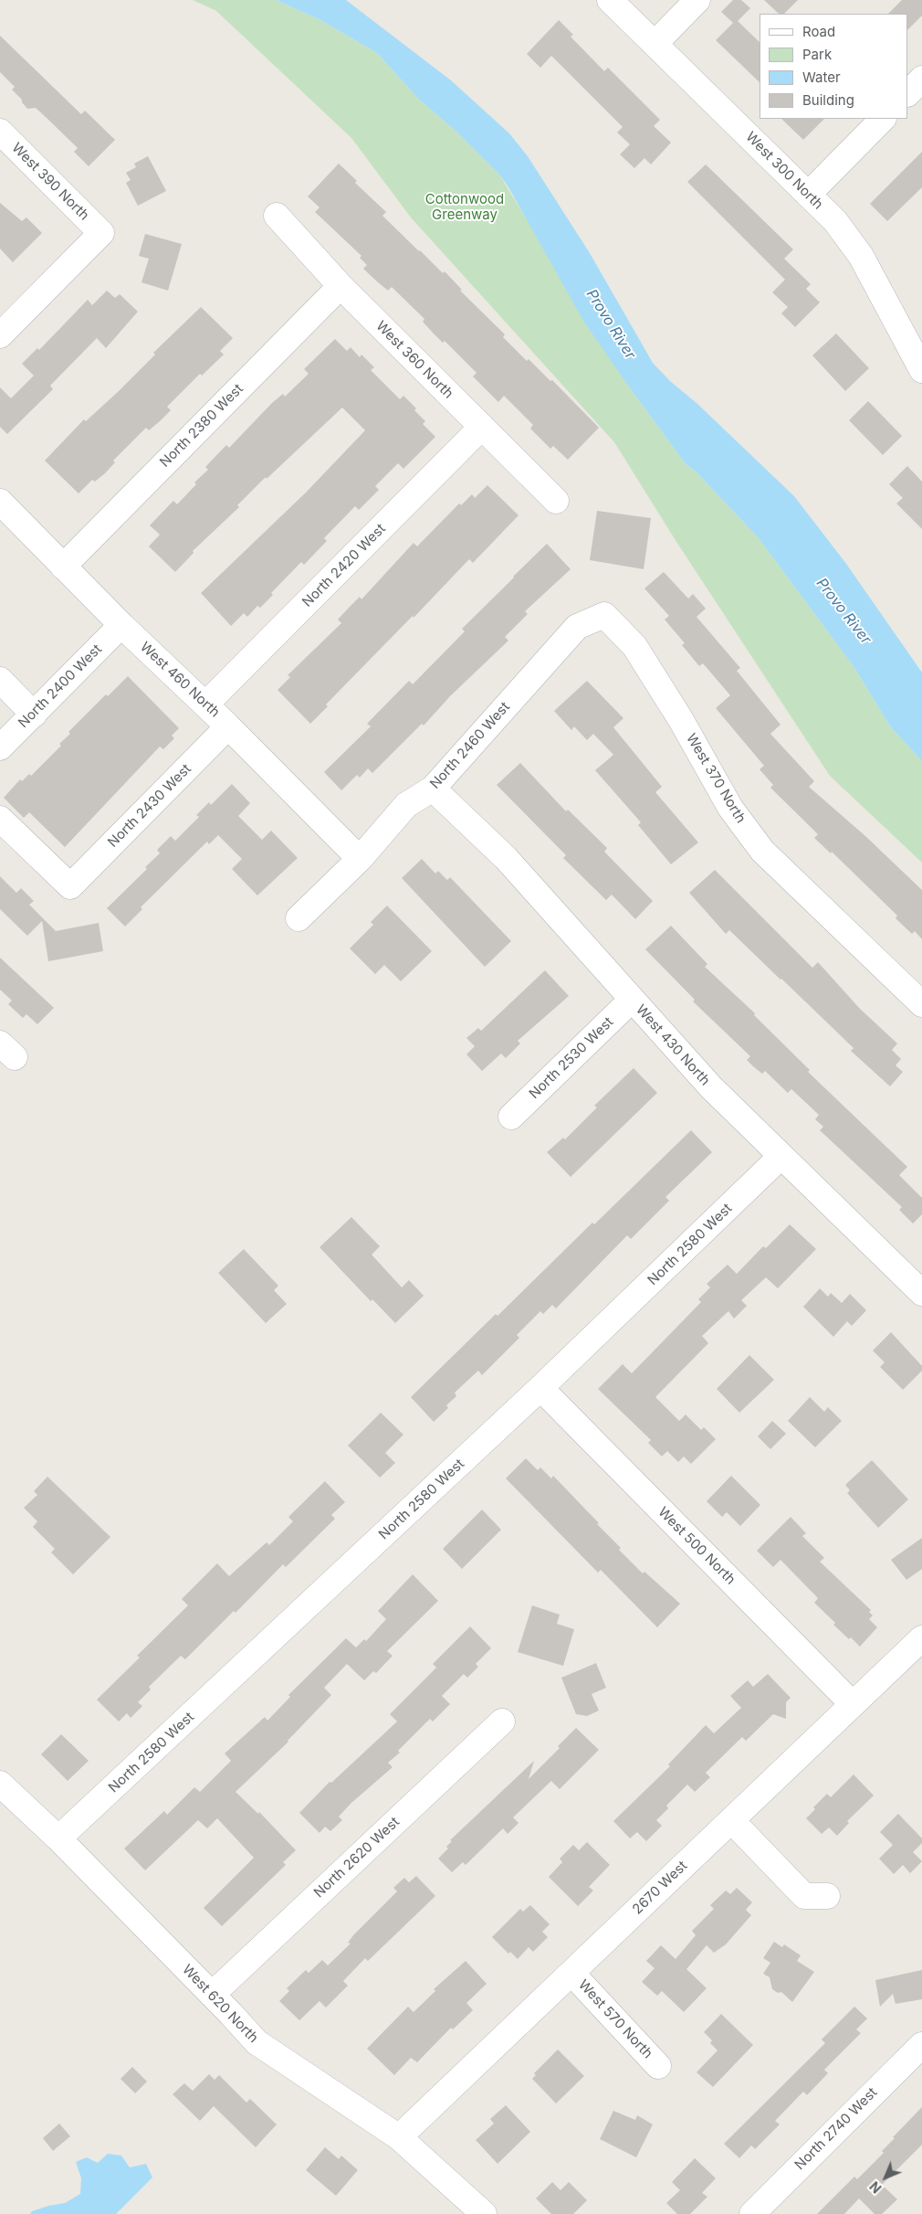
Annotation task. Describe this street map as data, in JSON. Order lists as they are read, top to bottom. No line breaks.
{"streets":{"street":["West 300 North","West 390 North","West 360 North","North 2380 West","North 2420 West","West 460 North","North 2400 West","North 2460 West","West 370 North","North 2430 West","West 430 North","North 2530 West","North 2580 West","West 500 North","North 2620 West","2670 West","West 620 North","West 570 North","North 2740 West"]},"crossings":[["West 360 North","North 2380 West"],["West 360 North","North 2420 West"],["North 2380 West","West 460 North"],["North 2420 West","West 460 North"],["West 460 North","North 2400 West"],["West 460 North","North 2460 West"],["West 460 North","North 2430 West"],["North 2460 West","West 370 North"],["North 2460 West","West 430 North"],["West 430 North","North 2530 West"],["West 430 North","North 2580 West"],["North 2580 West","West 500 North"],["North 2580 West","West 620 North"],["West 500 North","2670 West"],["North 2620 West","West 620 North"],["2670 West","West 620 North"],["2670 West","West 570 North"]],"water":["Provo River"],"parks":["Cottonwood Greenway"],"legend":["Road","Park","Water","Building"],"north":"bottom left"}
